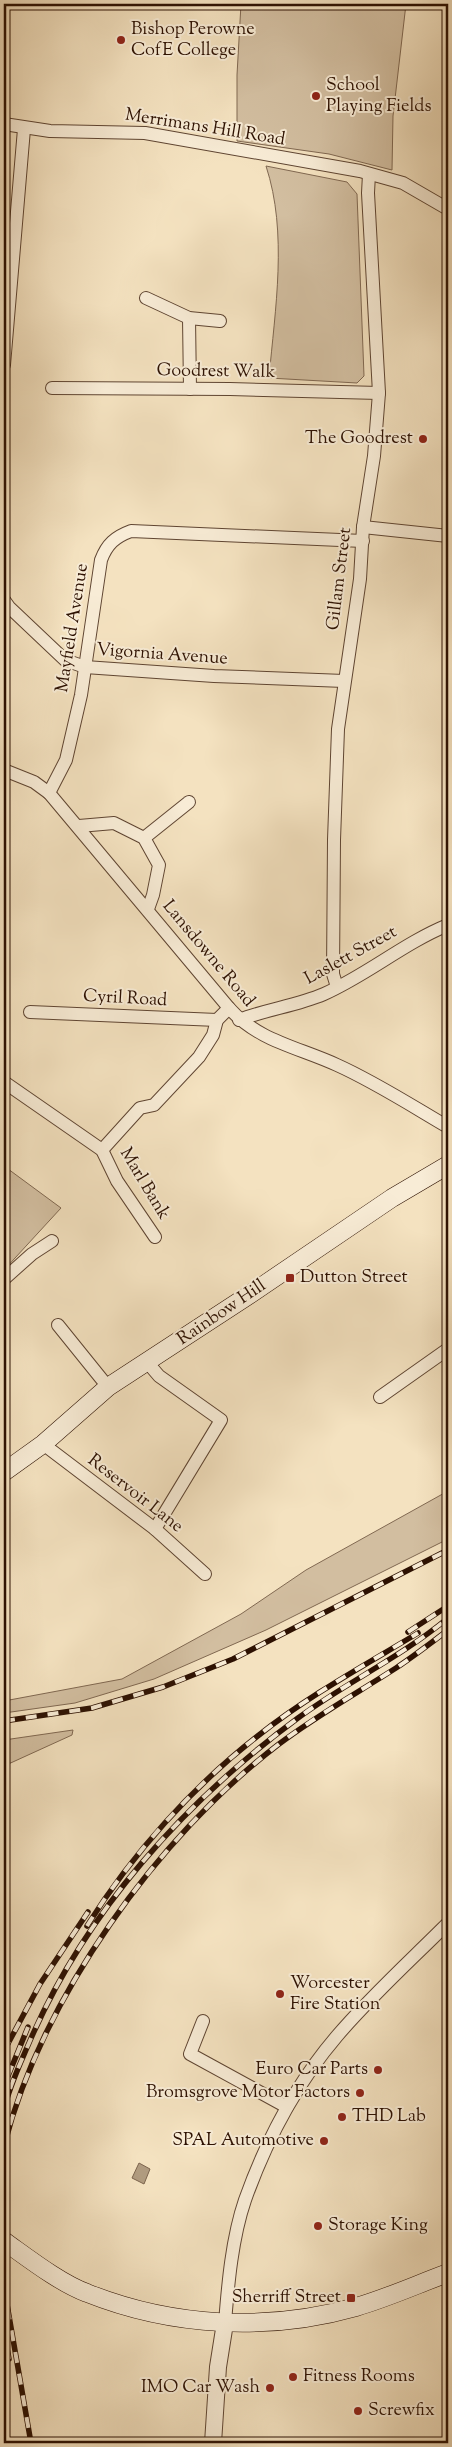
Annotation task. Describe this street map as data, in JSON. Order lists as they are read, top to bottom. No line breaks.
{"streets":{"main road":["Rainbow Hill"],"street":["Merrimans Hill Road","Goodrest Walk","Gillam Street","Mayfield Avenue","Vigornia Avenue","Lansdowne Road","Laslett Street","Cyril Road","Marl Bank","Reservoir Lane"]},"crossings":[["Merrimans Hill Road","Gillam Street"],["Goodrest Walk","Gillam Street"],["Gillam Street","Mayfield Avenue"],["Gillam Street","Vigornia Avenue"],["Gillam Street","Laslett Street"],["Mayfield Avenue","Vigornia Avenue"],["Mayfield Avenue","Lansdowne Road"],["Lansdowne Road","Laslett Street"],["Rainbow Hill","Reservoir Lane"]],"places":{"other":["Bishop Perowne CofE College","School Playing Fields","The Goodrest","Worcester Fire Station","Euro Car Parts","Bromsgrove Motor Factors","THD Lab","SPAL Automotive","Storage King","Fitness Rooms","IMO Car Wash","Screwfix"],"transit":["Dutton Street","Sherriff Street"]}}
